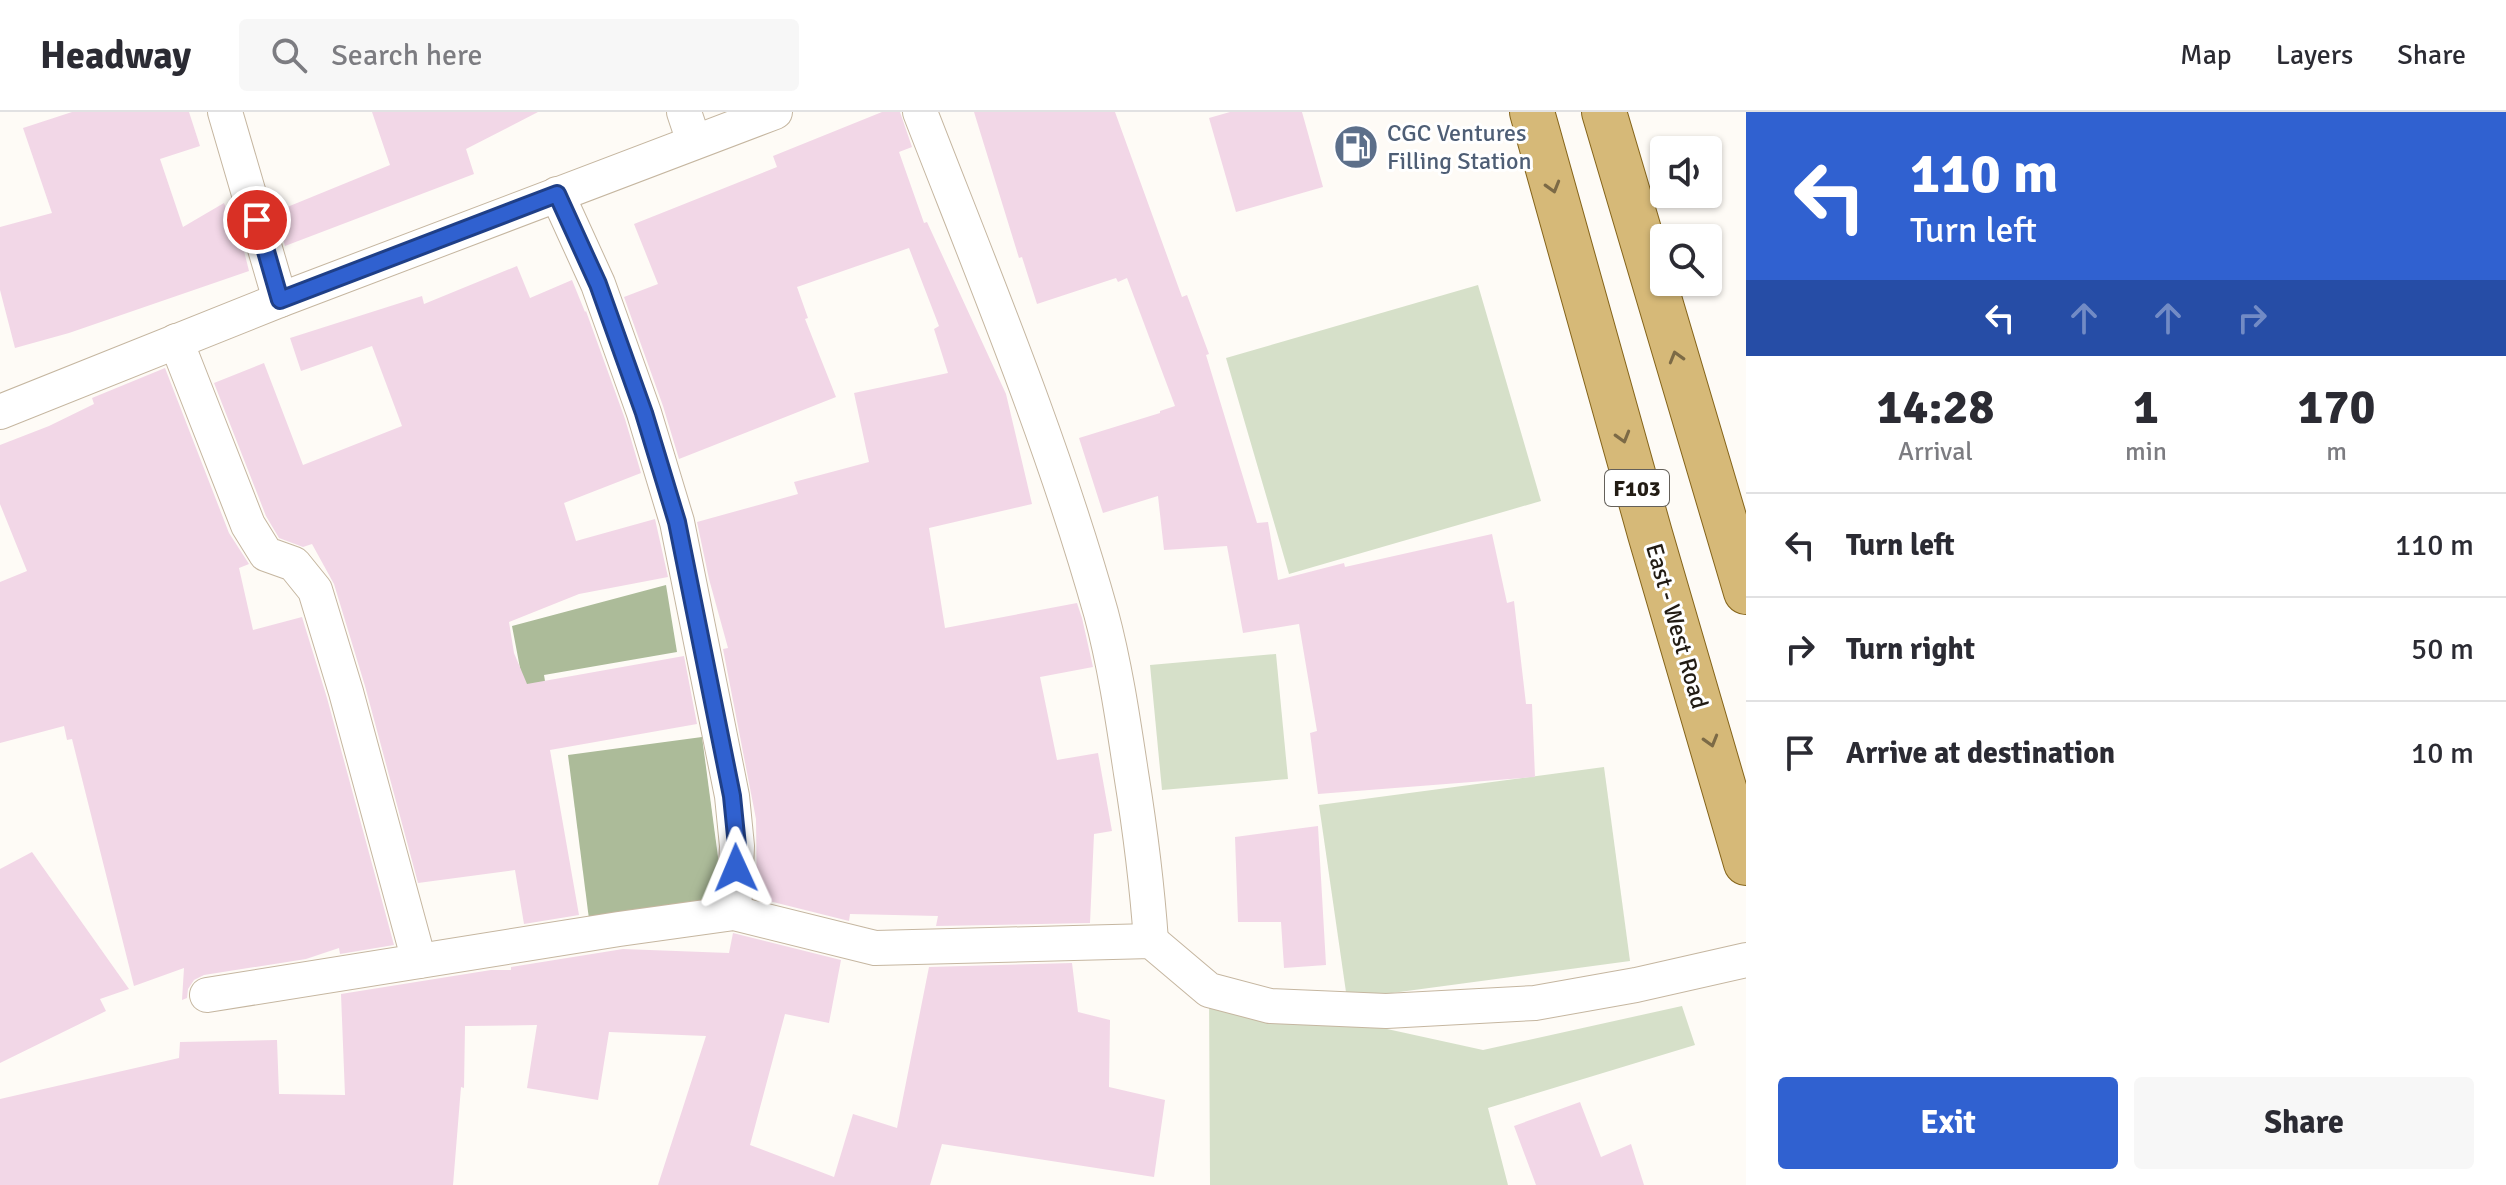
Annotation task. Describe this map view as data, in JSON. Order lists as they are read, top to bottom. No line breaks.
{"streets":{"main road":["F103","East - West Road"]},"places":{"fuel station":["CGC Ventures Filling Station"]},"page":{"header":"Headway","search":"Search here","nav":["Map","Layers","Share"],"turn":["110 m","Turn left"],"eta":["14:28","Arrival","1","min","170","m"],"list":[{"name":"Turn left","value":"110 m"},{"name":"Turn right","value":"50 m"},{"name":"Arrive at destination","value":"10 m"}],"buttons":["Exit","Share"]}}
